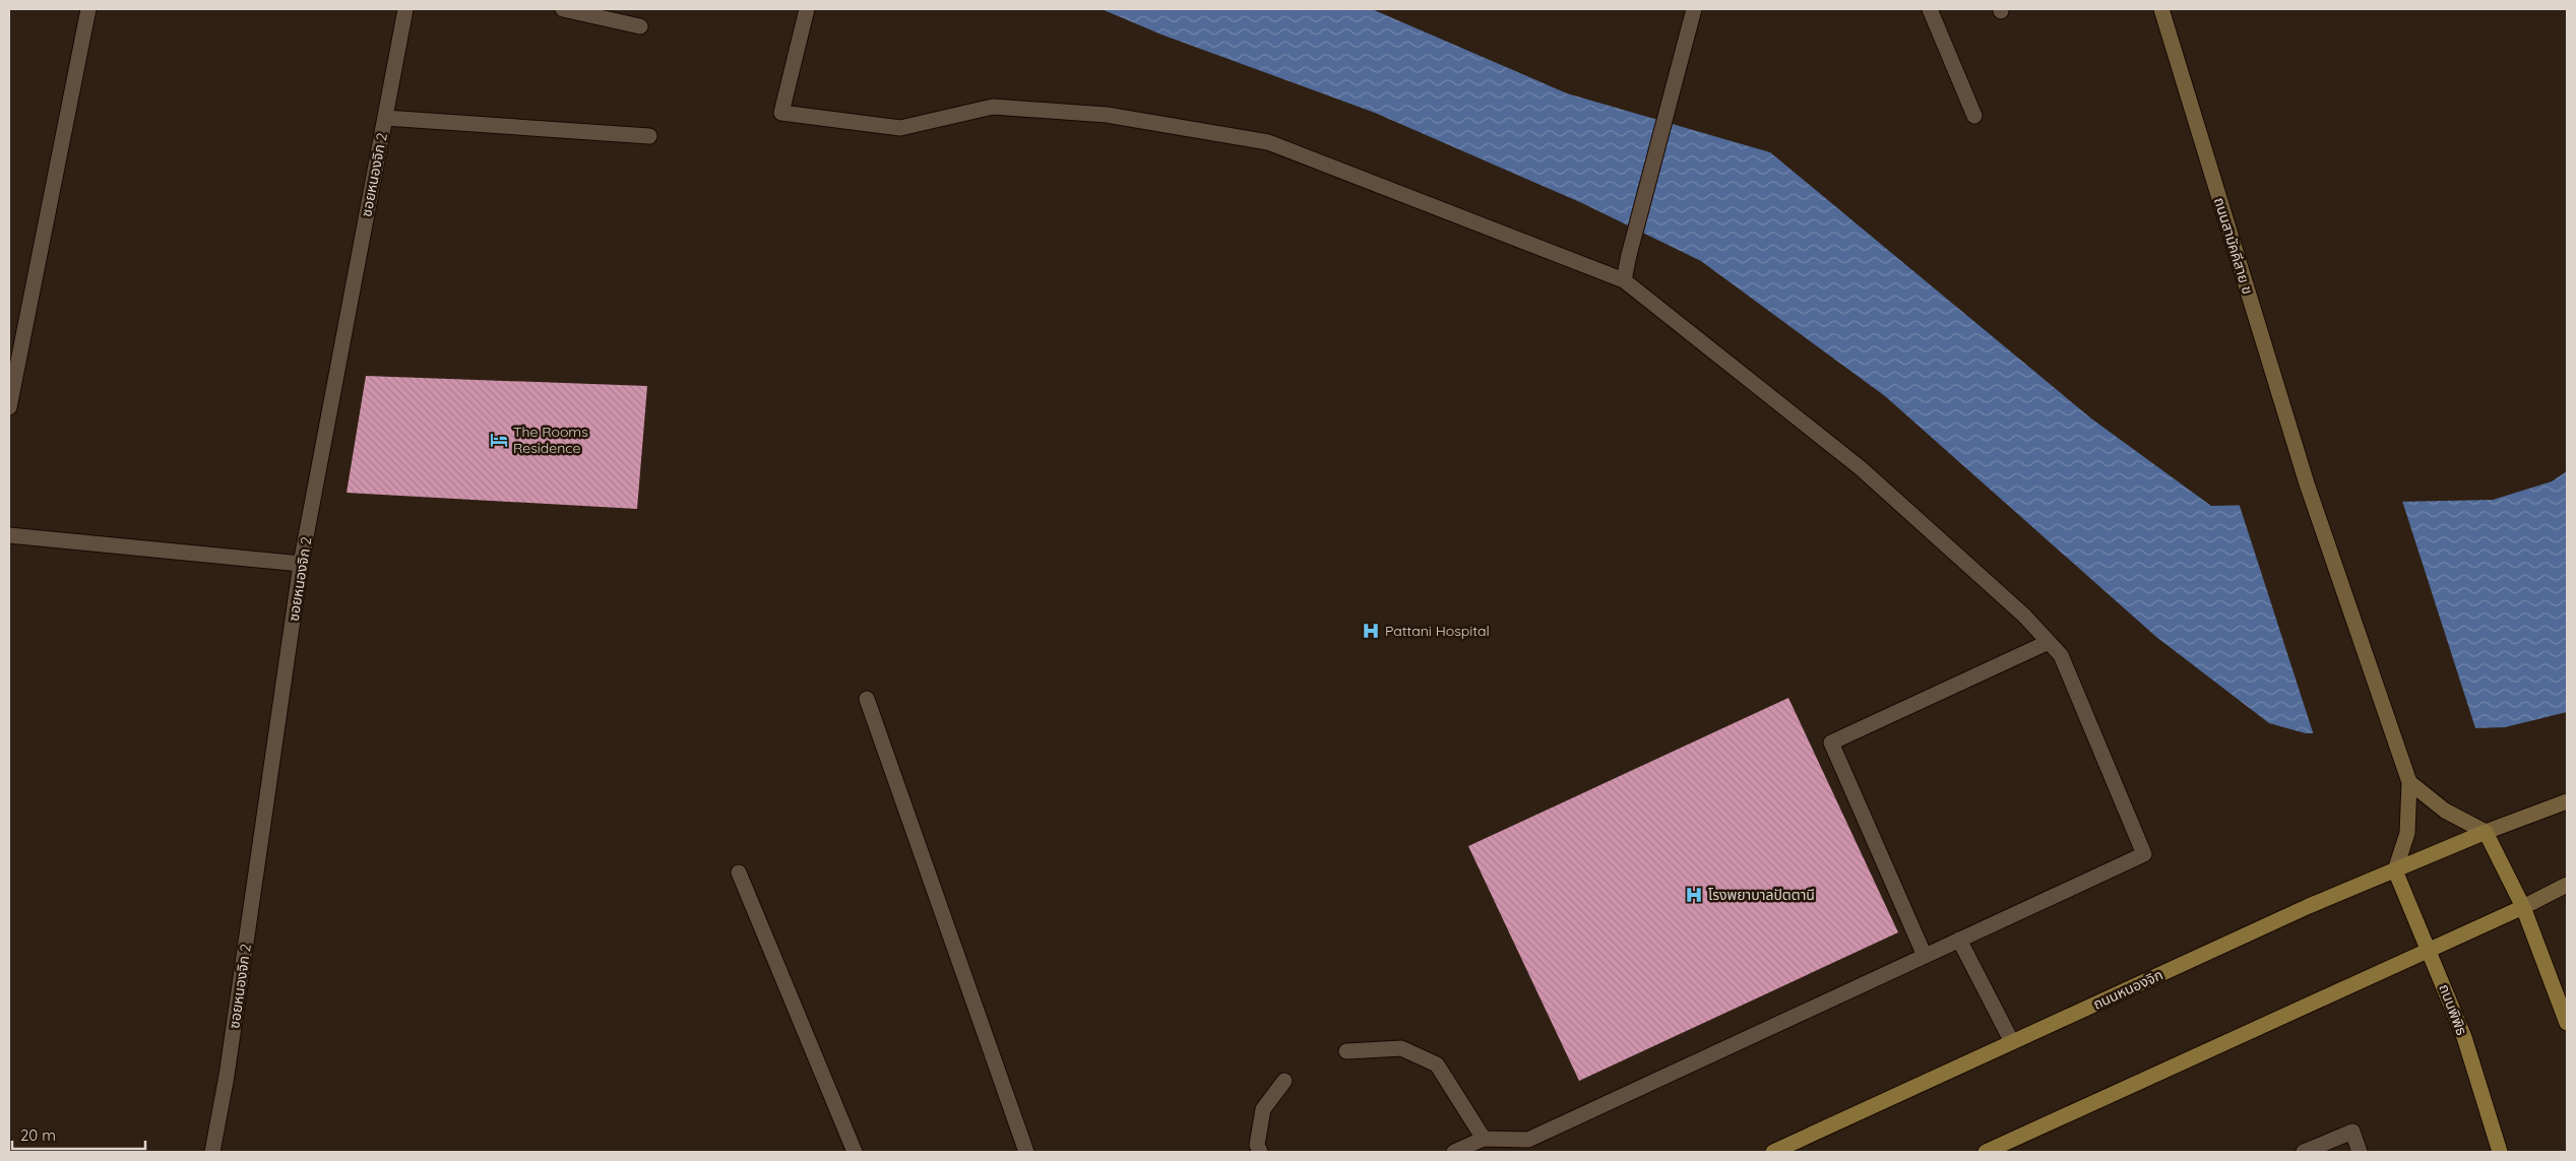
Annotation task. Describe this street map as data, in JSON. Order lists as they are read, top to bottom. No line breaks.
{"streets":{"main road":["ถนนสามัคคีสาย ข","ถนนหนองจิก","ถนนพิพิธ"],"street":["ซอยหนองจิก 2"]},"crossings":[["ถนนหนองจิก","ถนนพิพิธ"]],"places":{"hotel":["The Rooms Residence"],"hospital":["Pattani Hospital","โรงพยาบาลปัตตานี"]},"scale_bar":"20 m"}
